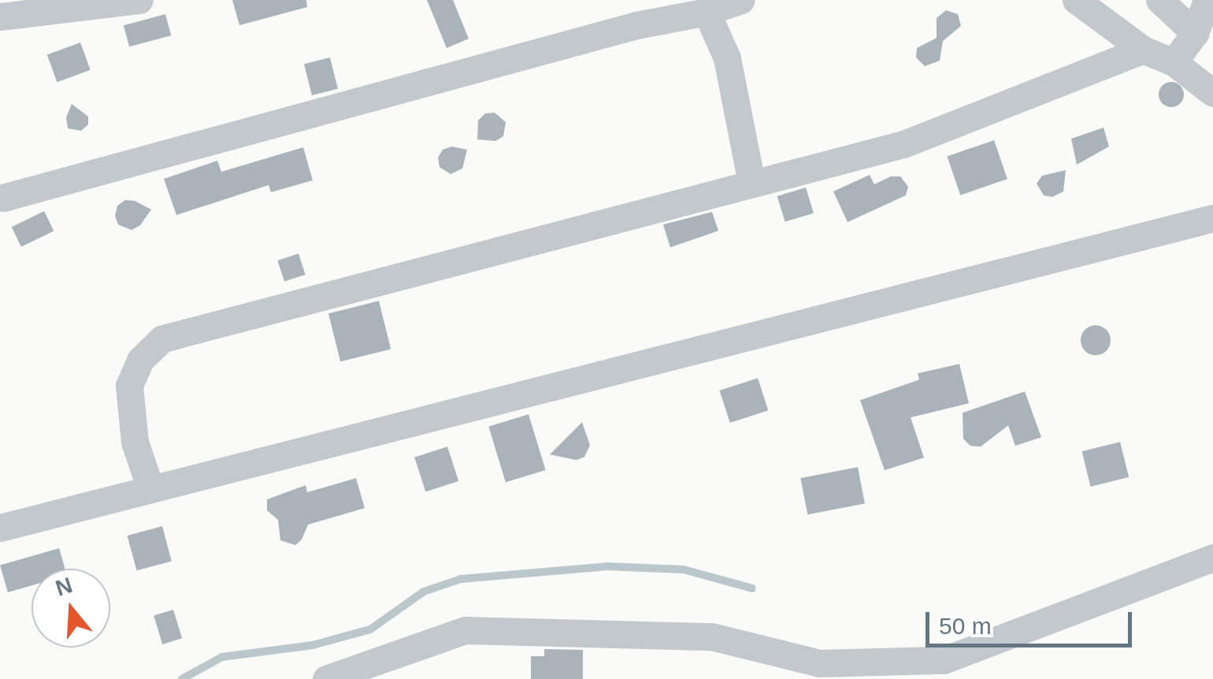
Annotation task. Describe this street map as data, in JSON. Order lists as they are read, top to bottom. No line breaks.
{"scale_bar":"50 m","north":"top"}
